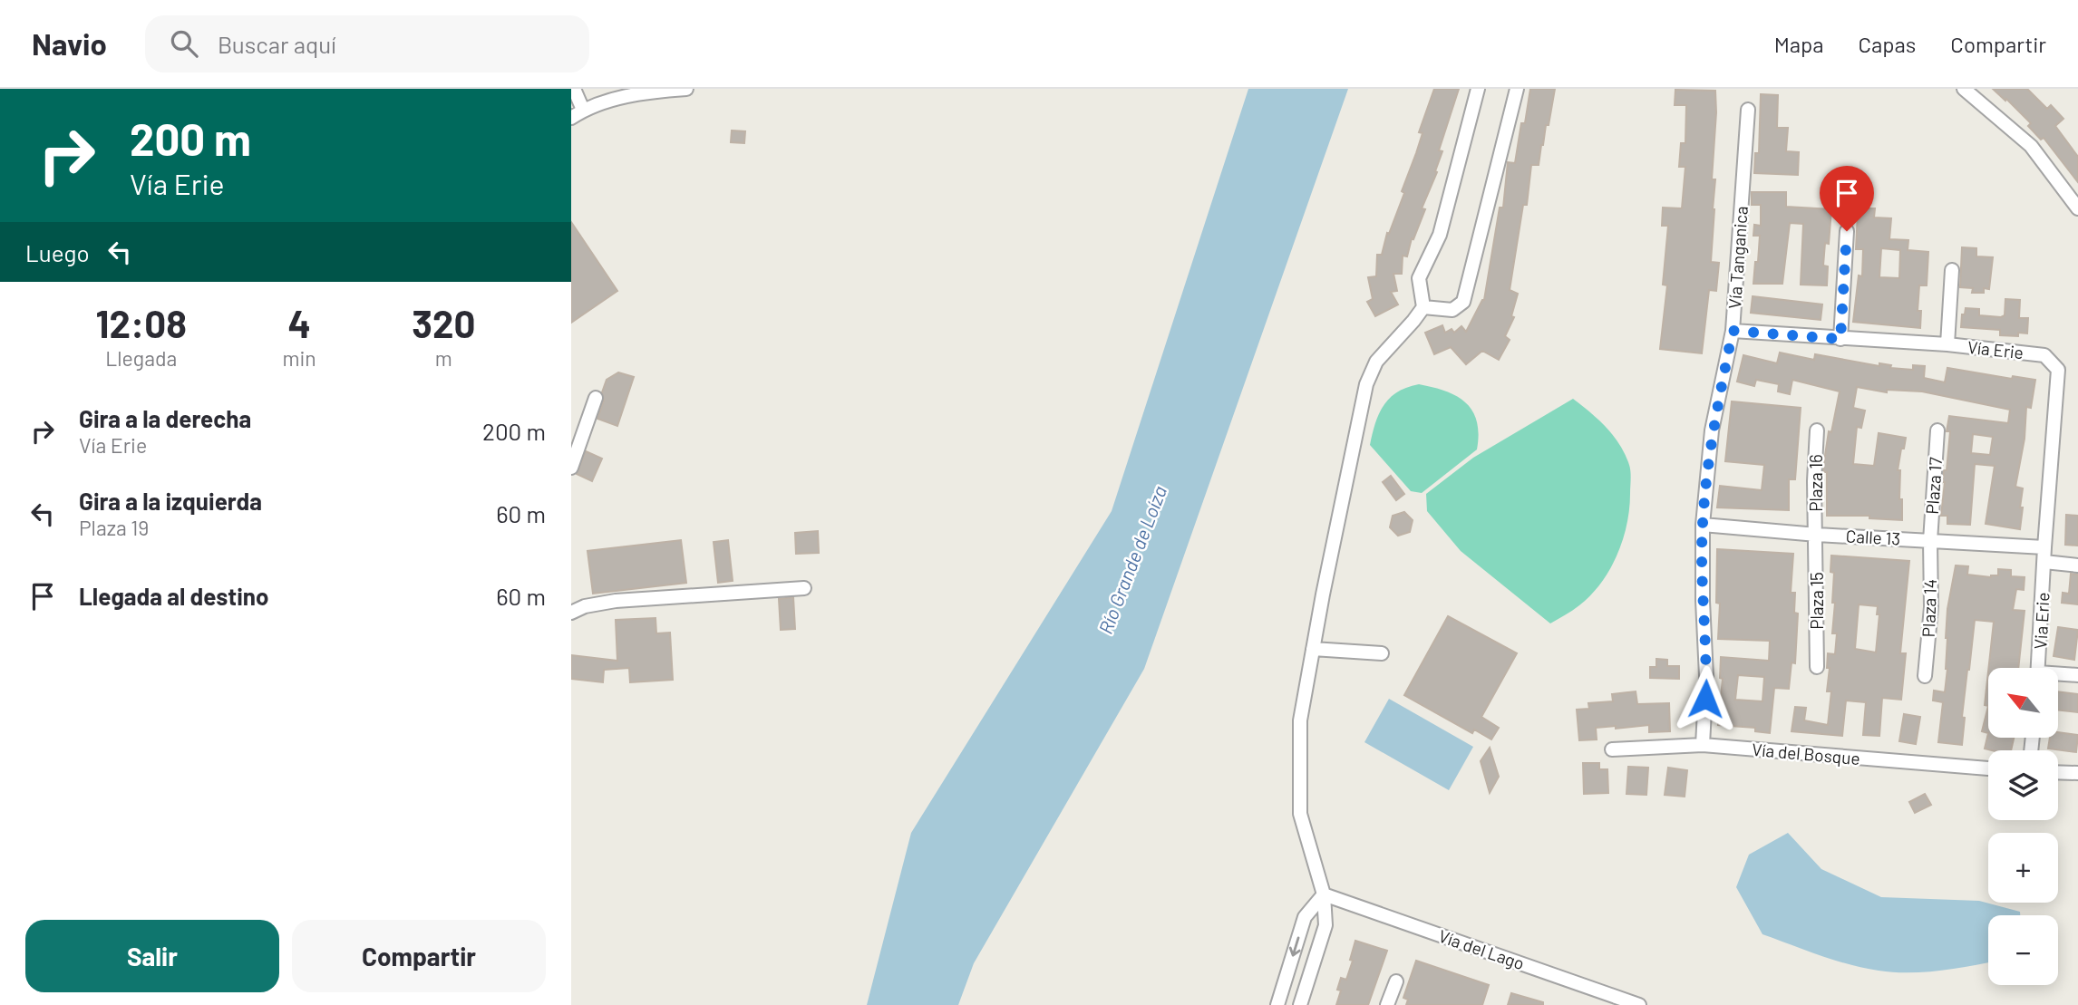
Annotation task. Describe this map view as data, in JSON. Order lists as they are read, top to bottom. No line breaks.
{"streets":{"street":["Vía Tanganica","Vía Erie","Plaza 16","Plaza 17","Calle 13","Plaza 15","Plaza 14","Via Erie","Vía del Bosque","Vía del Lago"]},"crossings":[["Vía Tanganica","Vía Erie"],["Vía Tanganica","Calle 13"],["Vía Tanganica","Vía del Bosque"],["Vía Erie","Calle 13"],["Vía Erie","Via Erie"],["Plaza 16","Calle 13"],["Plaza 16","Plaza 15"],["Plaza 17","Calle 13"],["Plaza 17","Plaza 14"],["Calle 13","Plaza 15"],["Calle 13","Plaza 14"]],"water":["Río Grande de Loíza"],"north":"top left","page":{"header":"Navio","search":"Buscar aquí","nav":["Mapa","Capas","Compartir"],"turn":["200 m","Vía Erie"],"then":"Luego","eta":["12:08","Llegada","4","min","320","m"],"list":[{"name":"Gira a la derecha","note":"Vía Erie","value":"200 m"},{"name":"Gira a la izquierda","note":"Plaza 19","value":"60 m"},{"name":"Llegada al destino","value":"60 m"}],"map_buttons":["+","−"],"buttons":["Salir","Compartir"]}}
